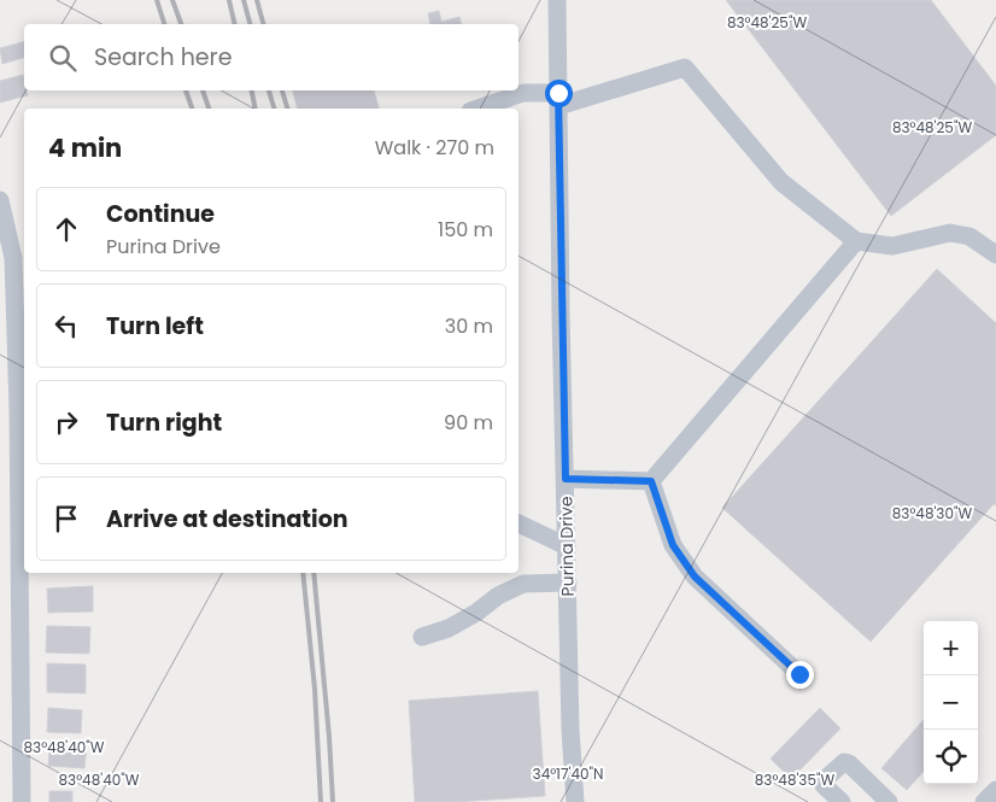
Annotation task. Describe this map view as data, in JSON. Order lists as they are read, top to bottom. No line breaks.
{"streets":{"street":["Purina Drive"]},"page":{"search":"Search here","heading":["4 min","Walk · 270 m"],"list":[["Continue","Purina Drive","150 m"],["Turn left","30 m"],["Turn right","90 m"],"Arrive at destination"],"map_buttons":["+","−"]},"coordinates":["83°48'25\"W","83°48'30\"W","83°48'40\"W","34°17'40\"N","83°48'35\"W"]}
